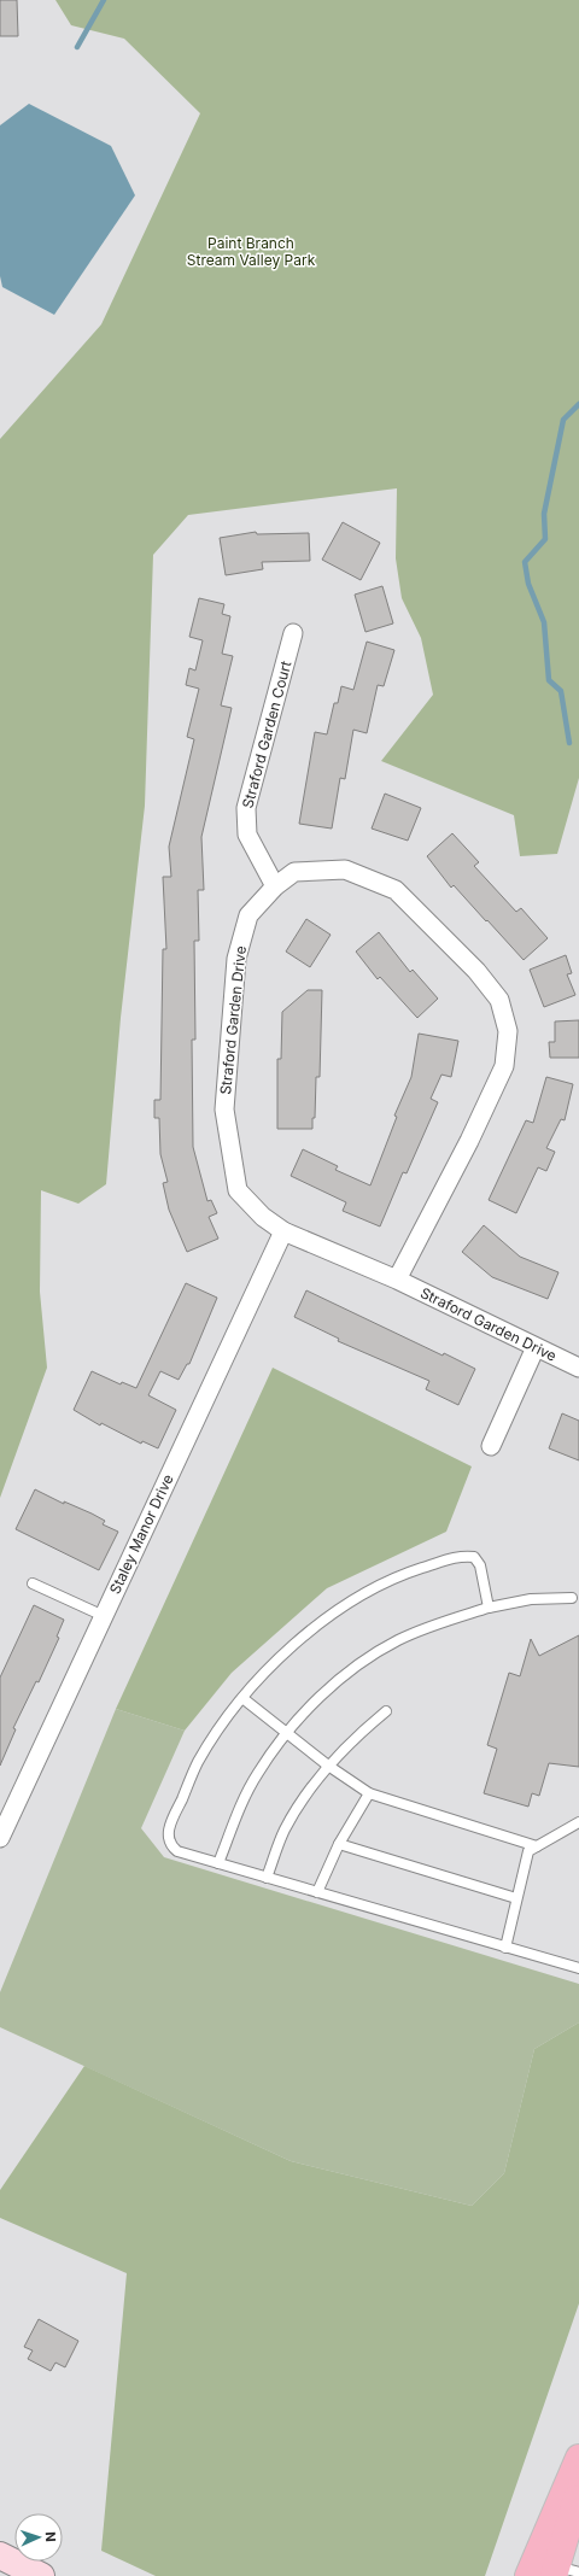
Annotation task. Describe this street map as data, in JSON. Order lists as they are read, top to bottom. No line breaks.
{"streets":{"street":["Straford Garden Court","Straford Garden Drive","Staley Manor Drive"]},"crossings":[["Straford Garden Court","Straford Garden Drive"],["Straford Garden Drive","Staley Manor Drive"]],"parks":["Paint Branch Stream Valley Park"],"north":"right"}
